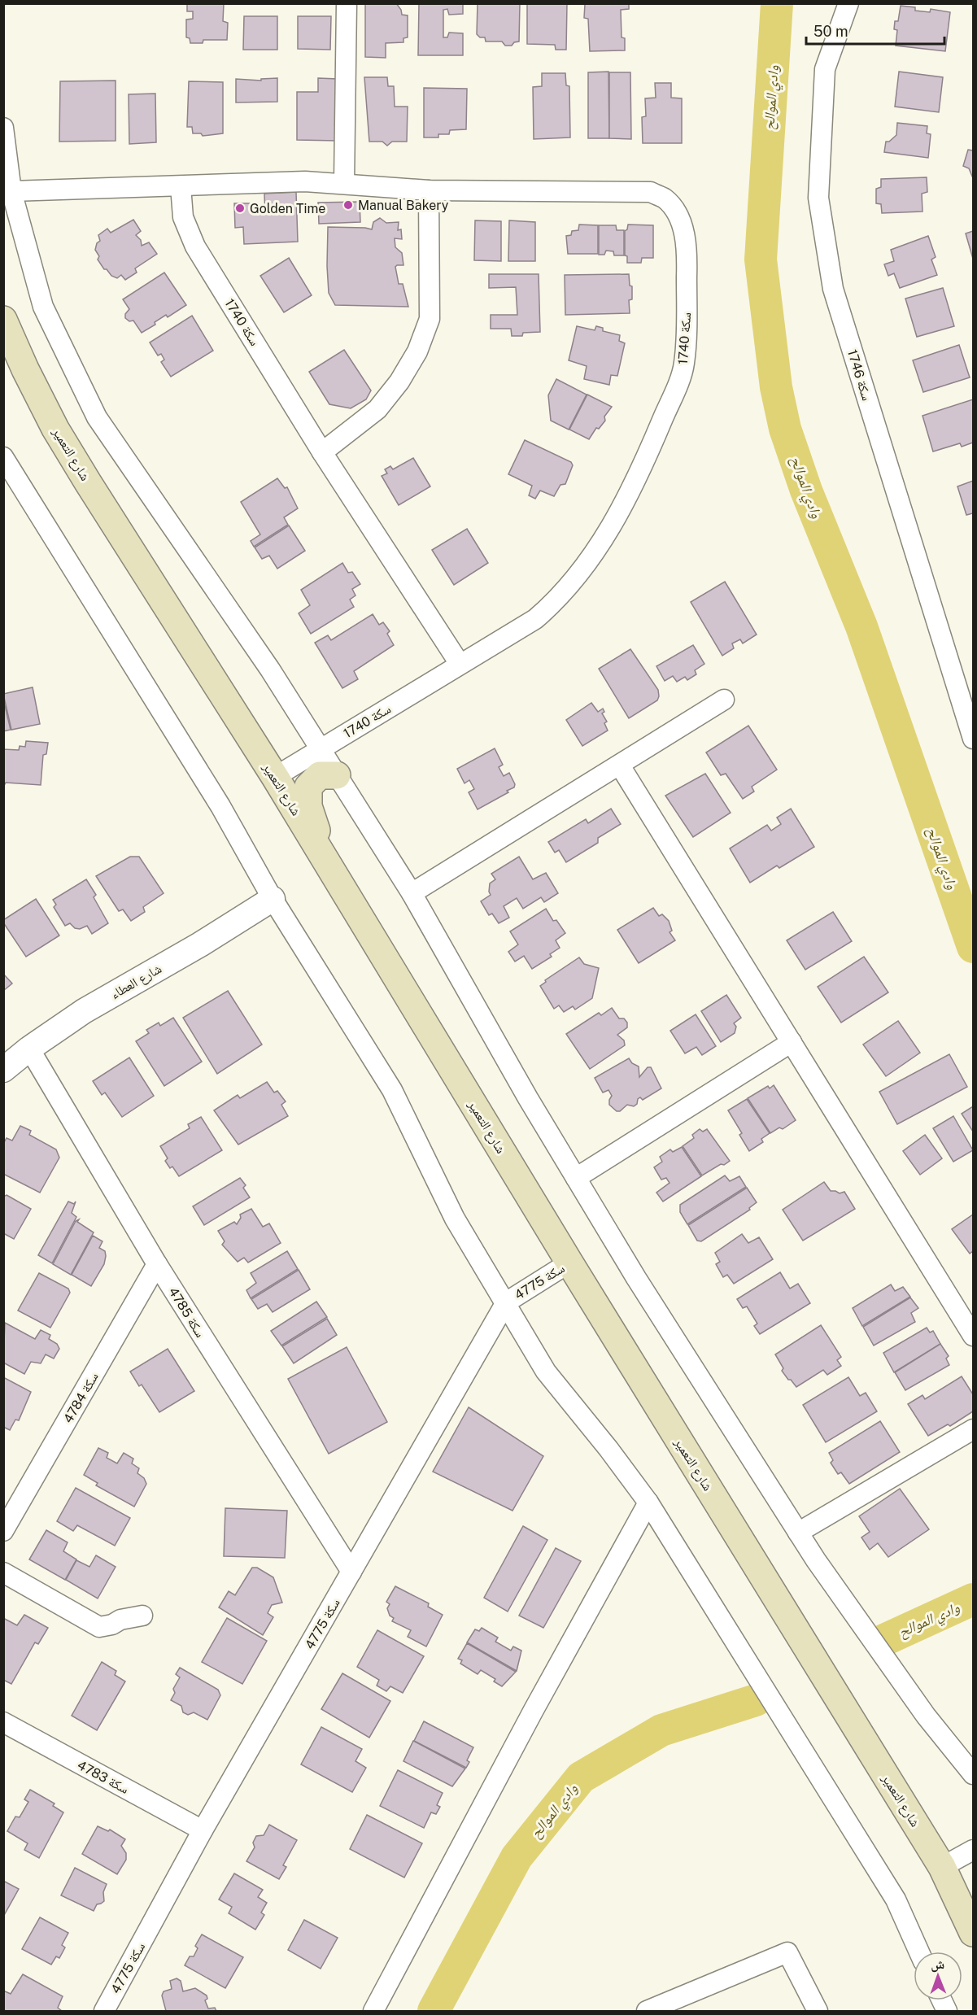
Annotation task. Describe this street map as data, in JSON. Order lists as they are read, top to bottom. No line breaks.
{"streets":{"main road":["شارع التعمير"],"street":["سكة 1740","سكة 1746","شارع العطاء","سكة 4775","سكة 4785","سكة 4784","سكة 4783"]},"crossings":[["سكة 1740","شارع التعمير"],["شارع التعمير","سكة 4775"],["شارع العطاء","سكة 4785"],["سكة 4775","سكة 4785"],["سكة 4775","سكة 4783"],["سكة 4785","سكة 4784"]],"water":["وادي الموالح"],"places":["Manual Bakery","Golden Time"],"scale_bar":"50 m","north":"top"}
